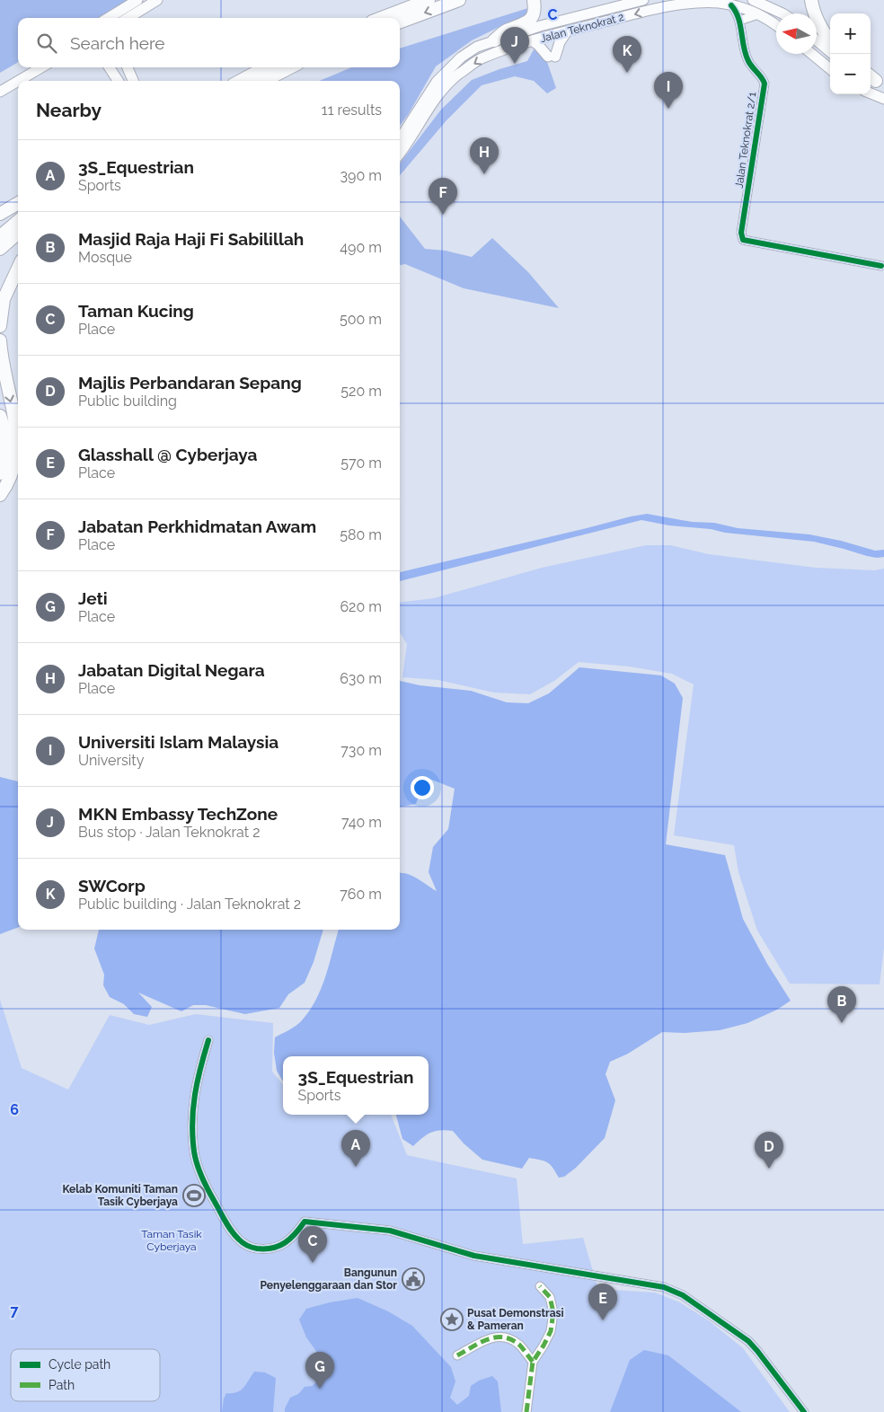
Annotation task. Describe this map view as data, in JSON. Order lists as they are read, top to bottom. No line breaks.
{"streets":{"main road":["Jalan Teknokrat 2"],"street":["Jalan Teknokrat 2/1"]},"crossings":[["Jalan Teknokrat 2","Jalan Teknokrat 2/1"]],"parks":["Taman Tasik Cyberjaya"],"places":{"sports":["Kelab Komuniti Taman Tasik Cyberjaya"],"public building":["Bangunun Penyelenggaraan dan Stor"],"place":["Pusat Demonstrasi & Pameran"]},"legend":["Cycle path","Path"],"north":"left","page":{"map_buttons":["+","−"],"search":"Search here","pins":["J","K","I","H","F","B","A","D","C","E","G"],"heading":["Nearby","11 results"],"list":[{"mark":"A","name":"3S_Equestrian","note":"Sports","value":"390 m"},{"mark":"B","name":"Masjid Raja Haji Fi Sabilillah","note":"Mosque","value":"490 m"},{"mark":"C","name":"Taman Kucing","note":"Place","value":"500 m"},{"mark":"D","name":"Majlis Perbandaran Sepang","note":"Public building","value":"520 m"},{"mark":"E","name":"Glasshall @ Cyberjaya","note":"Place","value":"570 m"},{"mark":"F","name":"Jabatan Perkhidmatan Awam","note":"Place","value":"580 m"},{"mark":"G","name":"Jeti","note":"Place","value":"620 m"},{"mark":"H","name":"Jabatan Digital Negara","note":"Place","value":"630 m"},{"mark":"I","name":"Universiti Islam Malaysia","note":"University","value":"730 m"},{"mark":"J","name":"MKN Embassy TechZone","note":"Bus stop · Jalan Teknokrat 2","value":"740 m"},{"mark":"K","name":"SWCorp","note":"Public building · Jalan Teknokrat 2","value":"760 m"}],"popup":["3S_Equestrian","Sports"]},"grid":{"columns":["C"],"rows":["6","7"]}}
